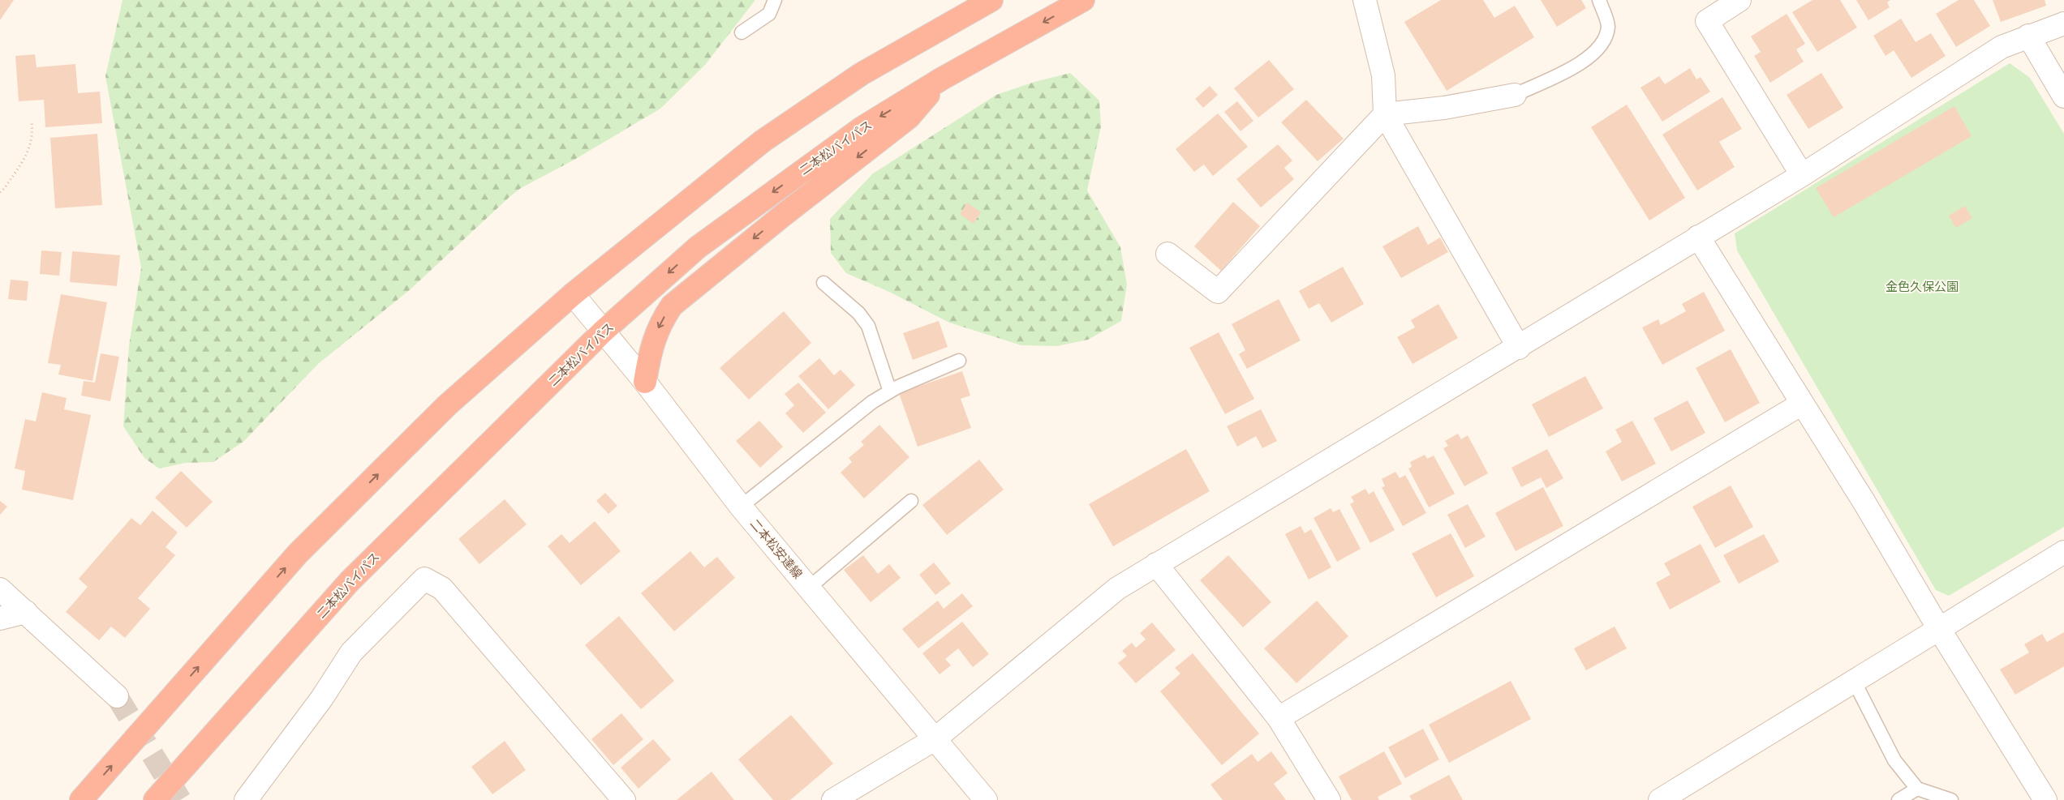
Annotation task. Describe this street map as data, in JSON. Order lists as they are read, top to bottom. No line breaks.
{"streets":{"highway":["二本松バイパス"],"street":["二本松安達線"]},"crossings":[["二本松バイパス","二本松安達線"]],"parks":["金色久保公園"]}
